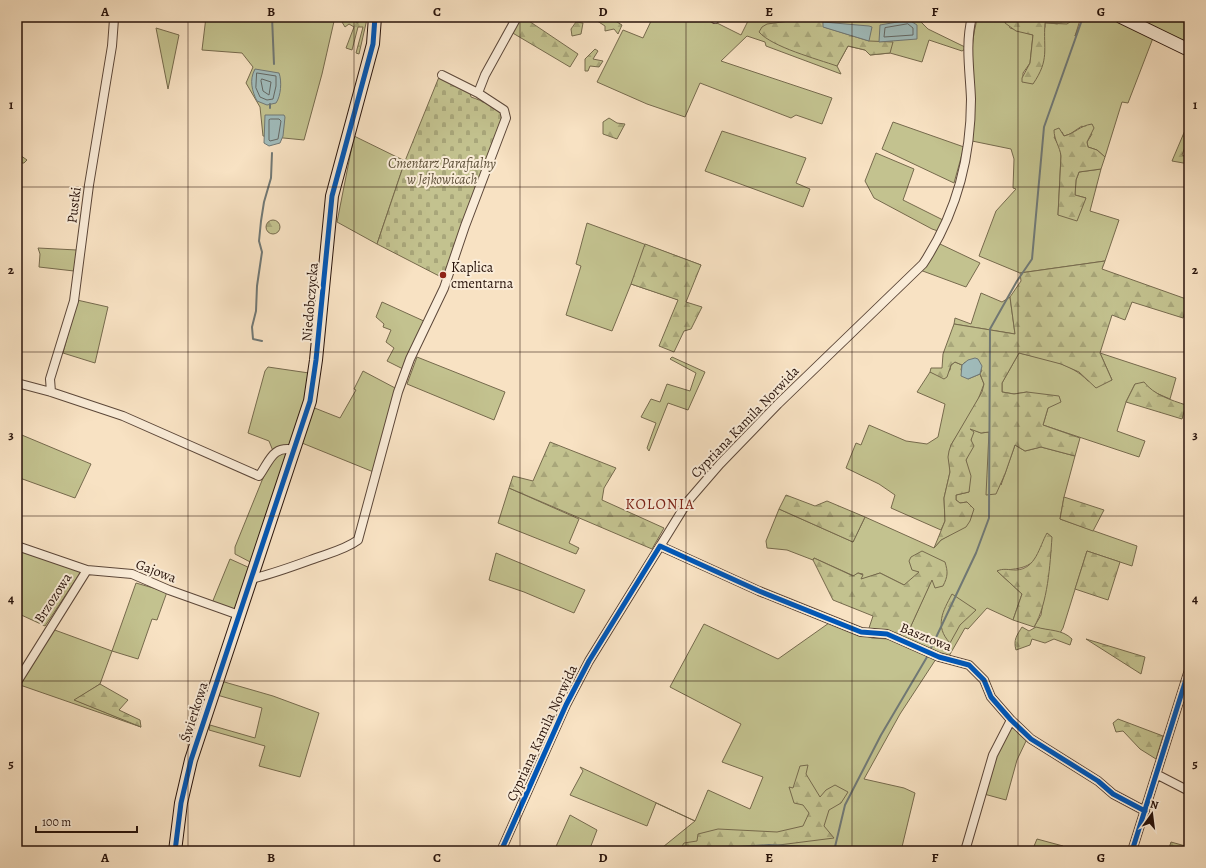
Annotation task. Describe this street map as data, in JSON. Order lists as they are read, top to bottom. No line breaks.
{"streets":{"street":["Pustki","Niedobczycka","Cypriana Kamila Norwida","Gajowa","Brzozowa","Basztowa","Świerkowa"]},"crossings":[["Niedobczycka","Świerkowa"],["Cypriana Kamila Norwida","Basztowa"],["Gajowa","Brzozowa"],["Gajowa","Świerkowa"]],"districts":["KOLONIA"],"parks":["Cmentarz Parafialny w Jejkowicach"],"places":["Kaplica cmentarna"],"scale_bar":"100 m","north":"top","grid":{"columns":["A","B","C","D","E","F","G"],"rows":["1","2","3","4","5"]}}
